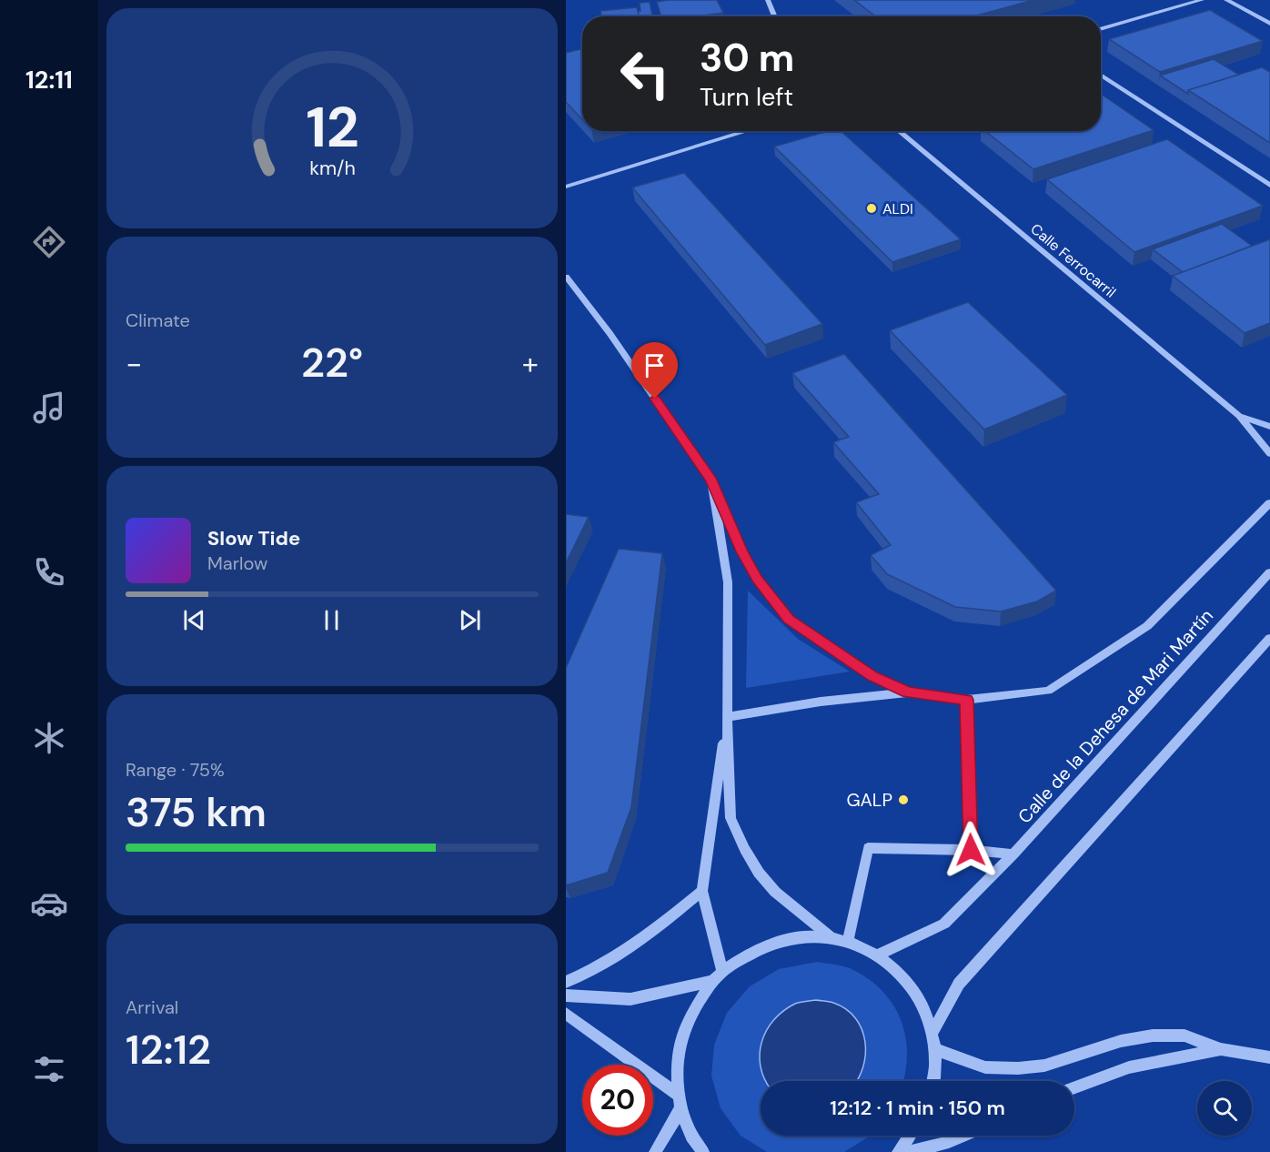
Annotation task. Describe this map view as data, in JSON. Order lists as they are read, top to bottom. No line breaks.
{"streets":{"street":["Calle Ferrocarril","Calle de la Dehesa de Mari Martín"]},"places":["ALDI","GALP"],"page":{"tabs":"12:11","turn":["30 m","Turn left"],"tile":["Climate",["Range · 75%","375 km"],["Arrival","12:12"]],"heat":["−","22°","+"],"song":["Slow Tide","Marlow"],"limit":"20","trip":"12:12 · 1 min · 150 m","gauge":["12","km/h"]}}
